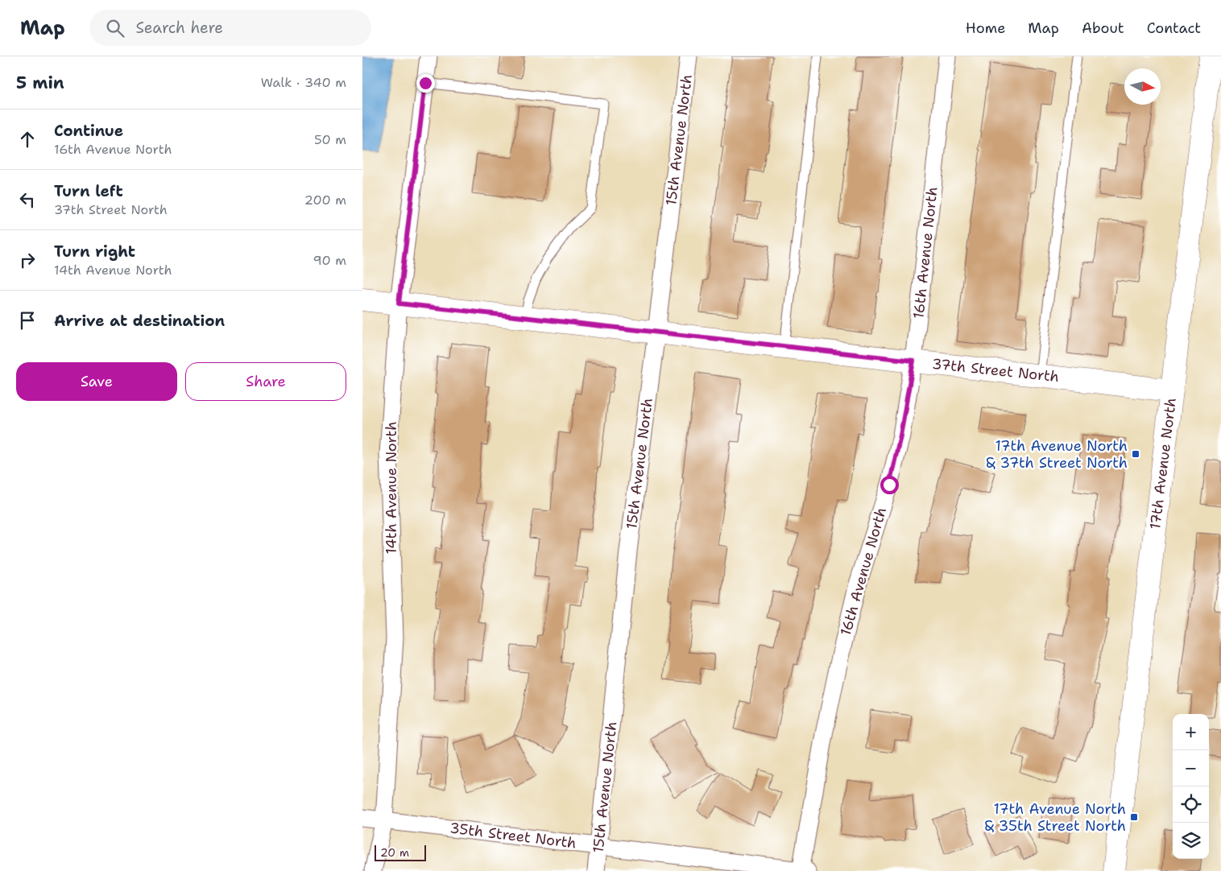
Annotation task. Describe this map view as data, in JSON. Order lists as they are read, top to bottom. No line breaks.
{"streets":{"street":["15th Avenue North","16th Avenue North","37th Street North","17th Avenue North","14th Avenue North","35th Street North"]},"crossings":[["15th Avenue North","37th Street North"],["15th Avenue North","35th Street North"],["16th Avenue North","37th Street North"],["16th Avenue North","35th Street North"],["37th Street North","17th Avenue North"],["37th Street North","14th Avenue North"],["14th Avenue North","35th Street North"]],"places":{"transit":["17th Avenue North & 37th Street North","17th Avenue North & 35th Street North"]},"scale_bar":"20 m","north":"right","page":{"header":"Map","search":"Search here","nav":["Home","Map","About","Contact"],"heading":["5 min","Walk · 340 m"],"list":[["Continue","16th Avenue North","50 m"],["Turn left","37th Street North","200 m"],["Turn right","14th Avenue North","90 m"],"Arrive at destination"],"buttons":["Save","Share"],"map_buttons":["+","−"],"scale":"20 m"}}
